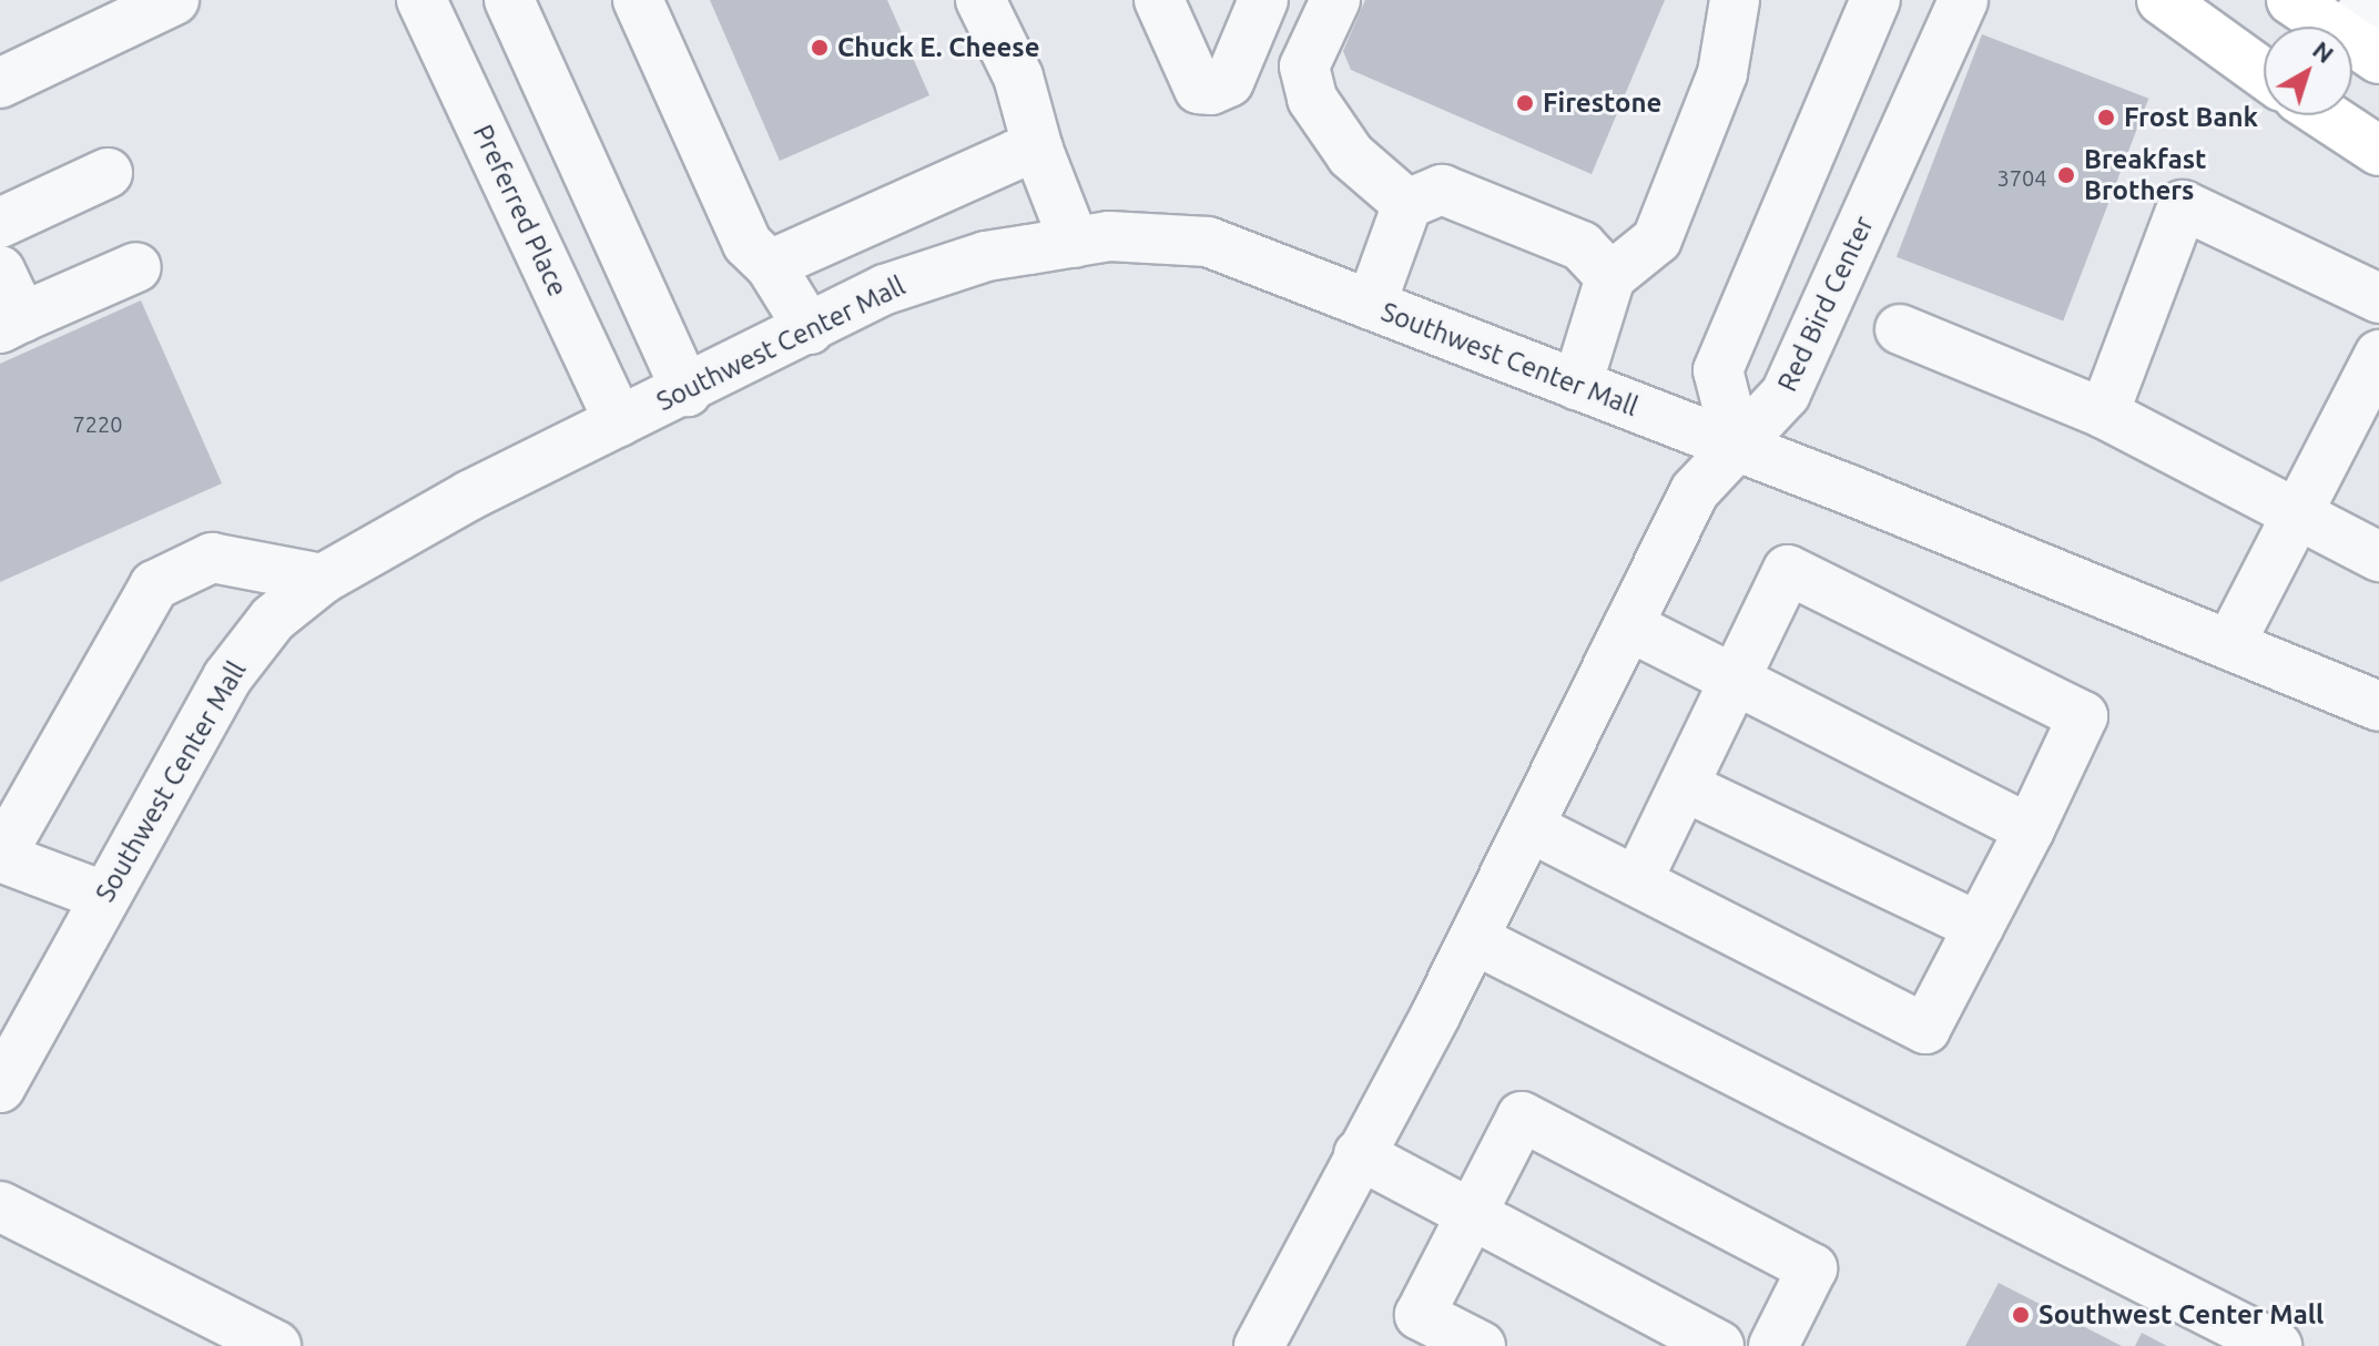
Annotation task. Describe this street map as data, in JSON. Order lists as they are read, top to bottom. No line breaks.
{"streets":{"street":["Preferred Place","Red Bird Center","Southwest Center Mall"]},"crossings":[["Preferred Place","Southwest Center Mall"],["Red Bird Center","Southwest Center Mall"]],"places":["Chuck E. Cheese","Firestone","Frost Bank","Breakfast Brothers","Southwest Center Mall"],"house_numbers":["3704","7220"],"north":"top right"}
